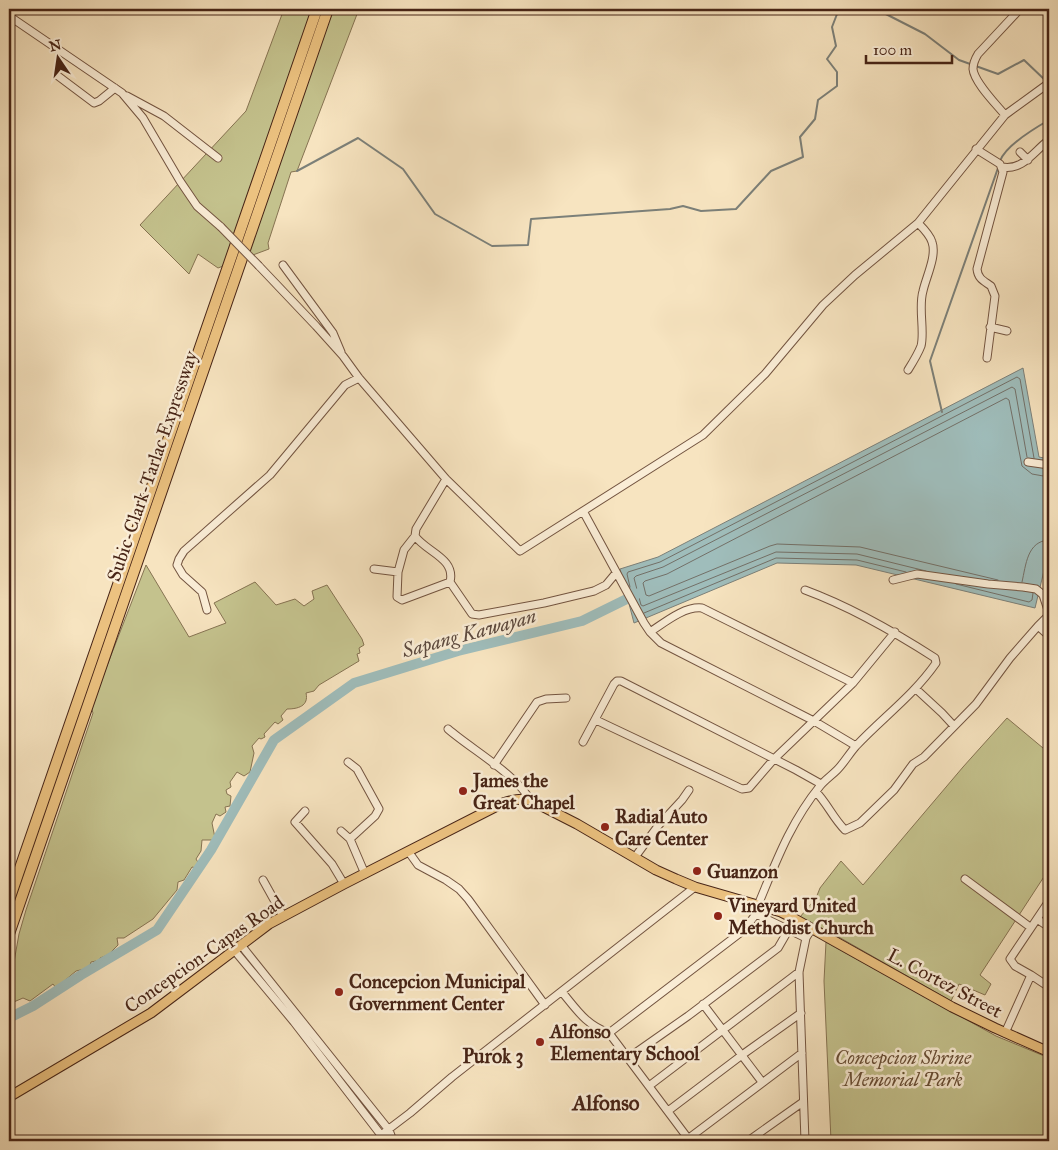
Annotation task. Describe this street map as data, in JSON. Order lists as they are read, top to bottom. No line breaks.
{"streets":{"highway":["Subic-Clark-Tarlac Expressway"],"main road":["Concepcion-Capas Road","L. Cortez Street"]},"crossings":[["Concepcion-Capas Road","L. Cortez Street"]],"districts":["Purok 3","Alfonso"],"water":["Sapang Kawayan"],"parks":["Concepcion Shrine Memorial Park"],"places":["James the Great Chapel","Radial Auto Care Center","Guanzon","Vineyard United Methodist Church","Concepcion Municipal Government Center","Alfonso Elementary School"],"scale_bar":"100 m","north":"top"}
